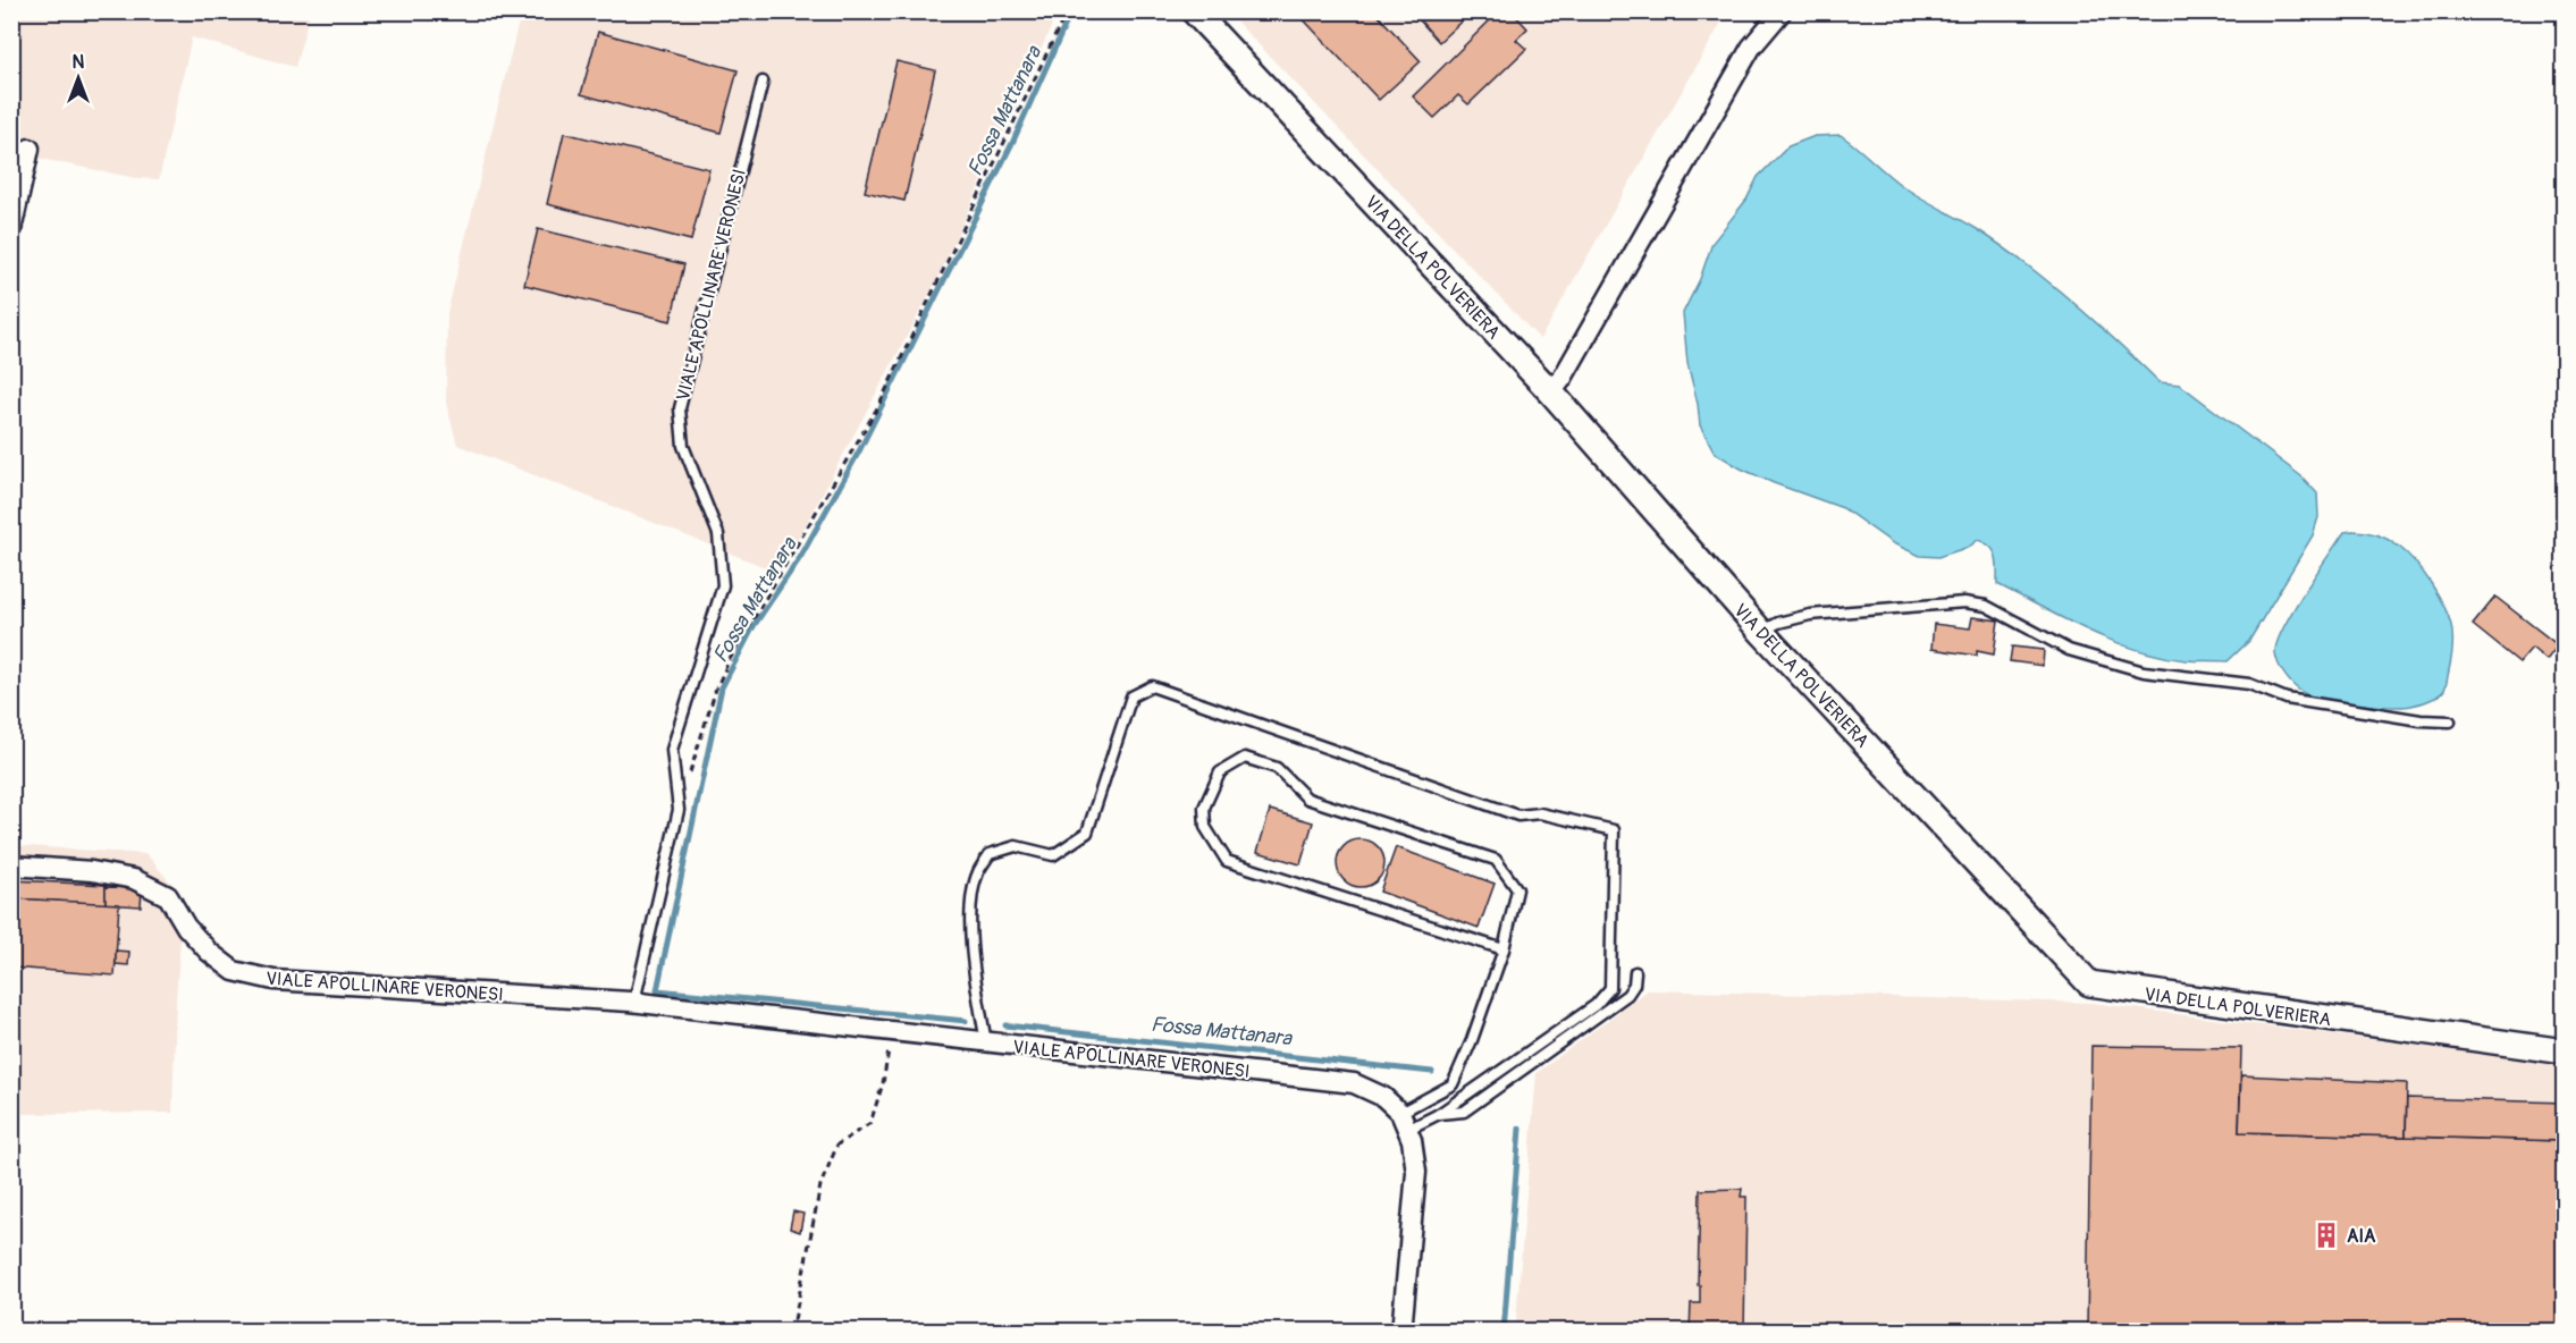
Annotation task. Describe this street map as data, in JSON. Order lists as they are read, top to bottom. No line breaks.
{"streets":{"street":["VIA DELLA POLVERIERA","VIALE APOLLINARE VERONESI"]},"water":["Fossa Mattanara"],"places":{"building":["AIA"]},"north":"top"}
